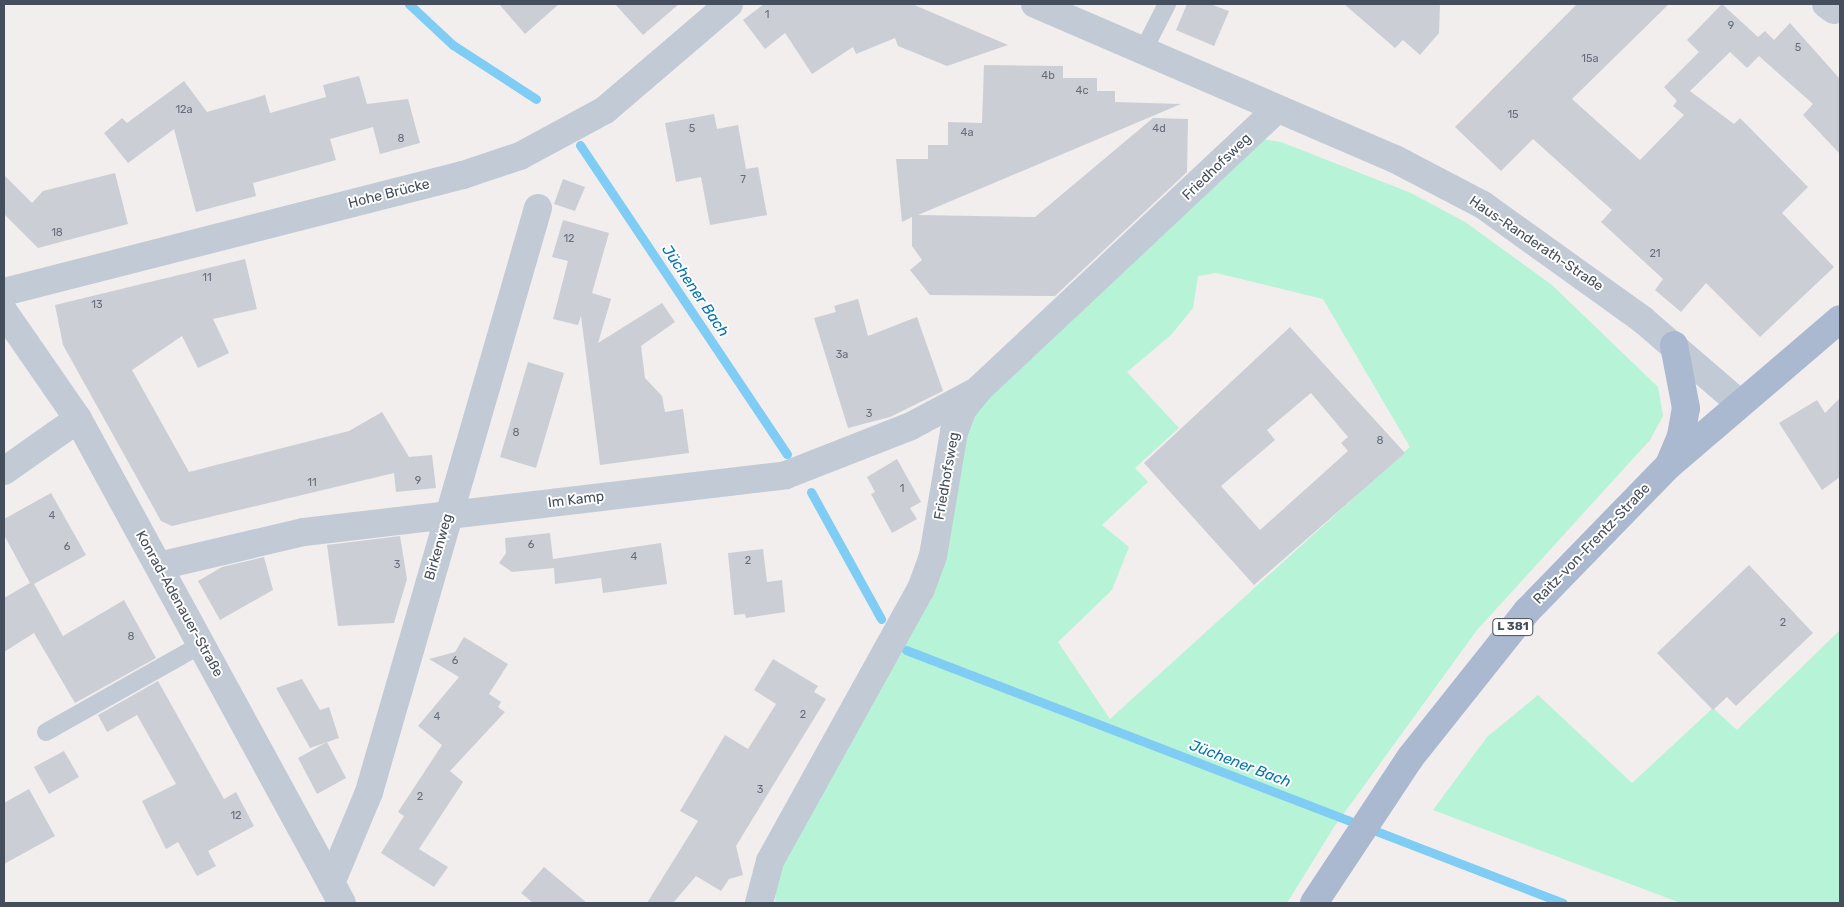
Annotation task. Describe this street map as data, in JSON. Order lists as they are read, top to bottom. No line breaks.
{"streets":{"main road":["Raitz-von-Frentz-Straße","L 381"],"street":["Friedhofsweg","Hohe Brücke","Haus-Randerath-Straße","Im Kamp","Birkenweg","Konrad-Adenauer-Straße"]},"crossings":[["Friedhofsweg","Haus-Randerath-Straße"],["Friedhofsweg","Im Kamp"],["Haus-Randerath-Straße","Raitz-von-Frentz-Straße"],["Im Kamp","Birkenweg"],["Im Kamp","Konrad-Adenauer-Straße"],["Birkenweg","Konrad-Adenauer-Straße"]],"water":["Jüchener Bach"],"house_numbers":["1","9","5","15a","4b","4c","12a","15","5","4d","4a","8","7","18","12","21","11","13","3a","3","8","8","9","11","1","4","6","6","4","2","3","2","8","6","2","4","3","2","12"]}
